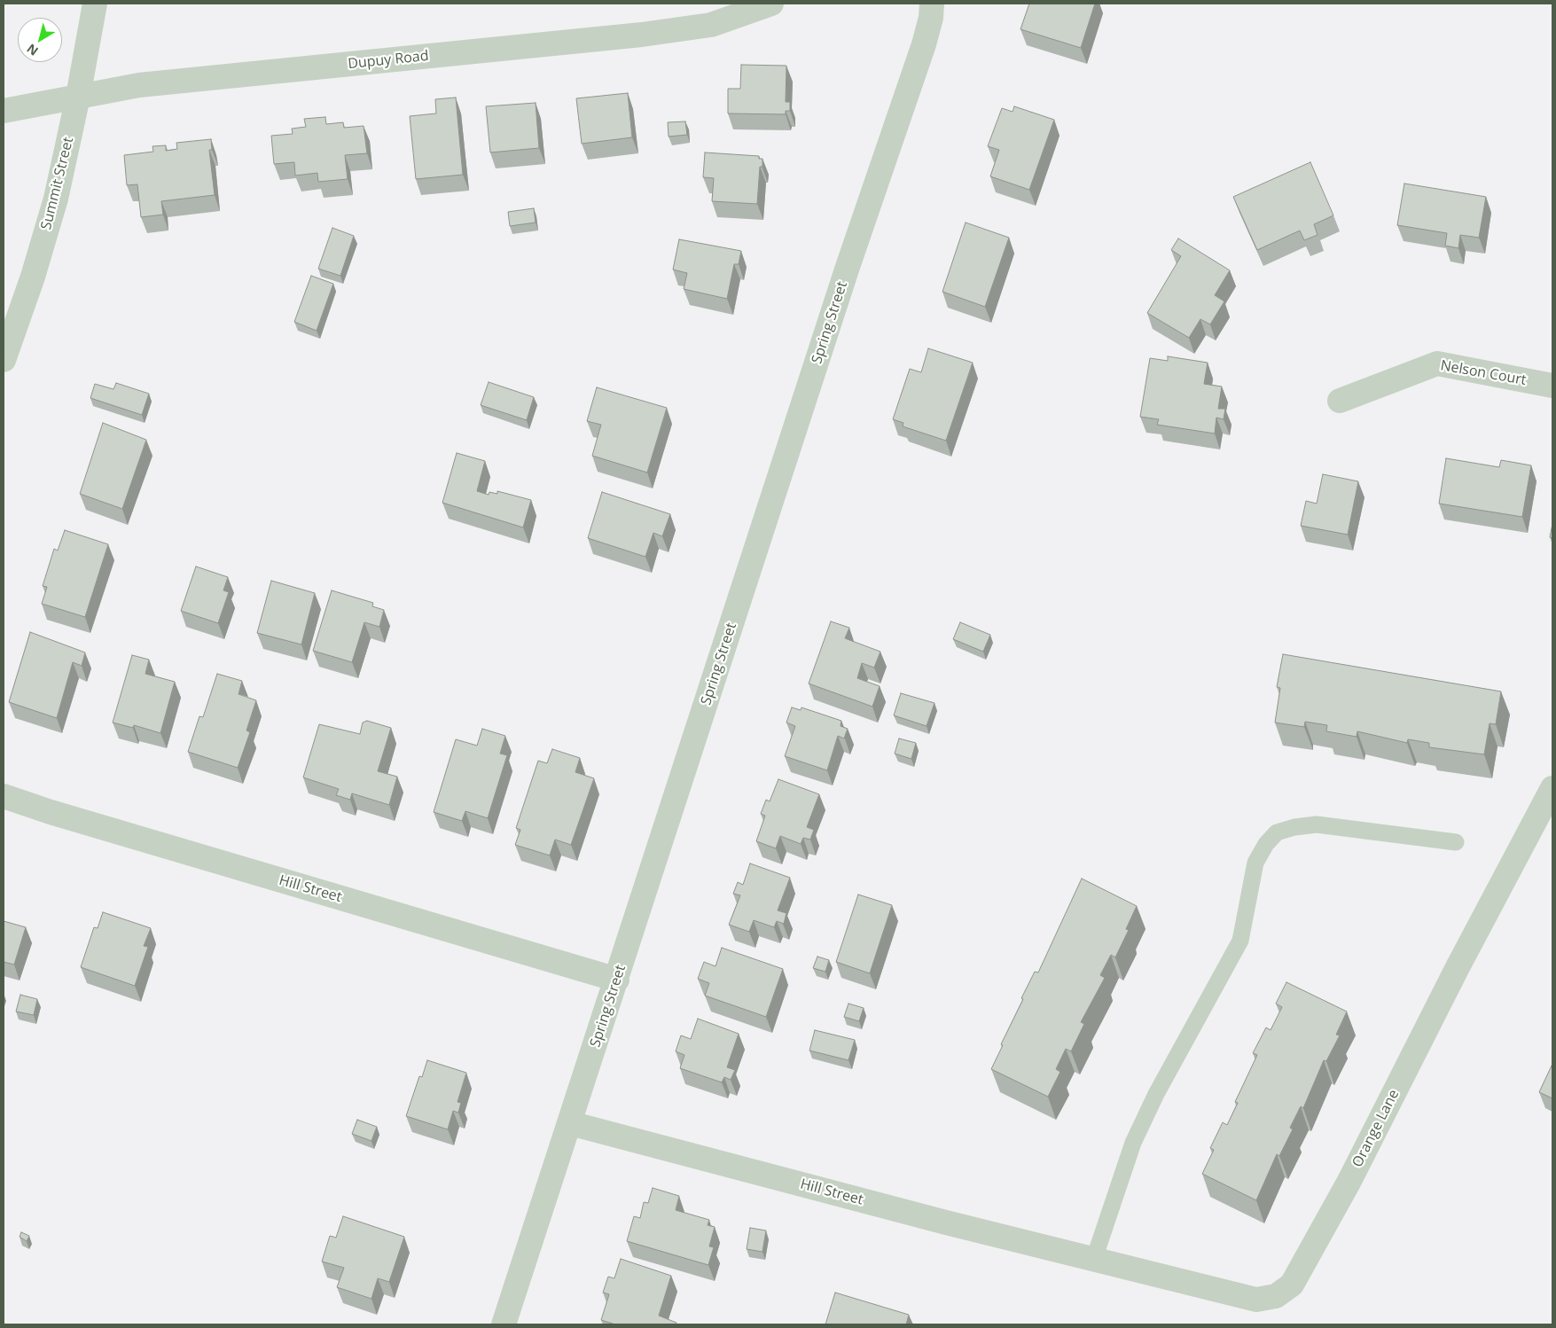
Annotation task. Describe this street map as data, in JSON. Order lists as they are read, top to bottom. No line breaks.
{"streets":{"street":["Dupuy Road","Summit Street","Spring Street","Nelson Court","Hill Street","Orange Lane"]},"crossings":[["Dupuy Road","Summit Street"],["Spring Street","Hill Street"],["Hill Street","Orange Lane"]],"north":"bottom left"}
